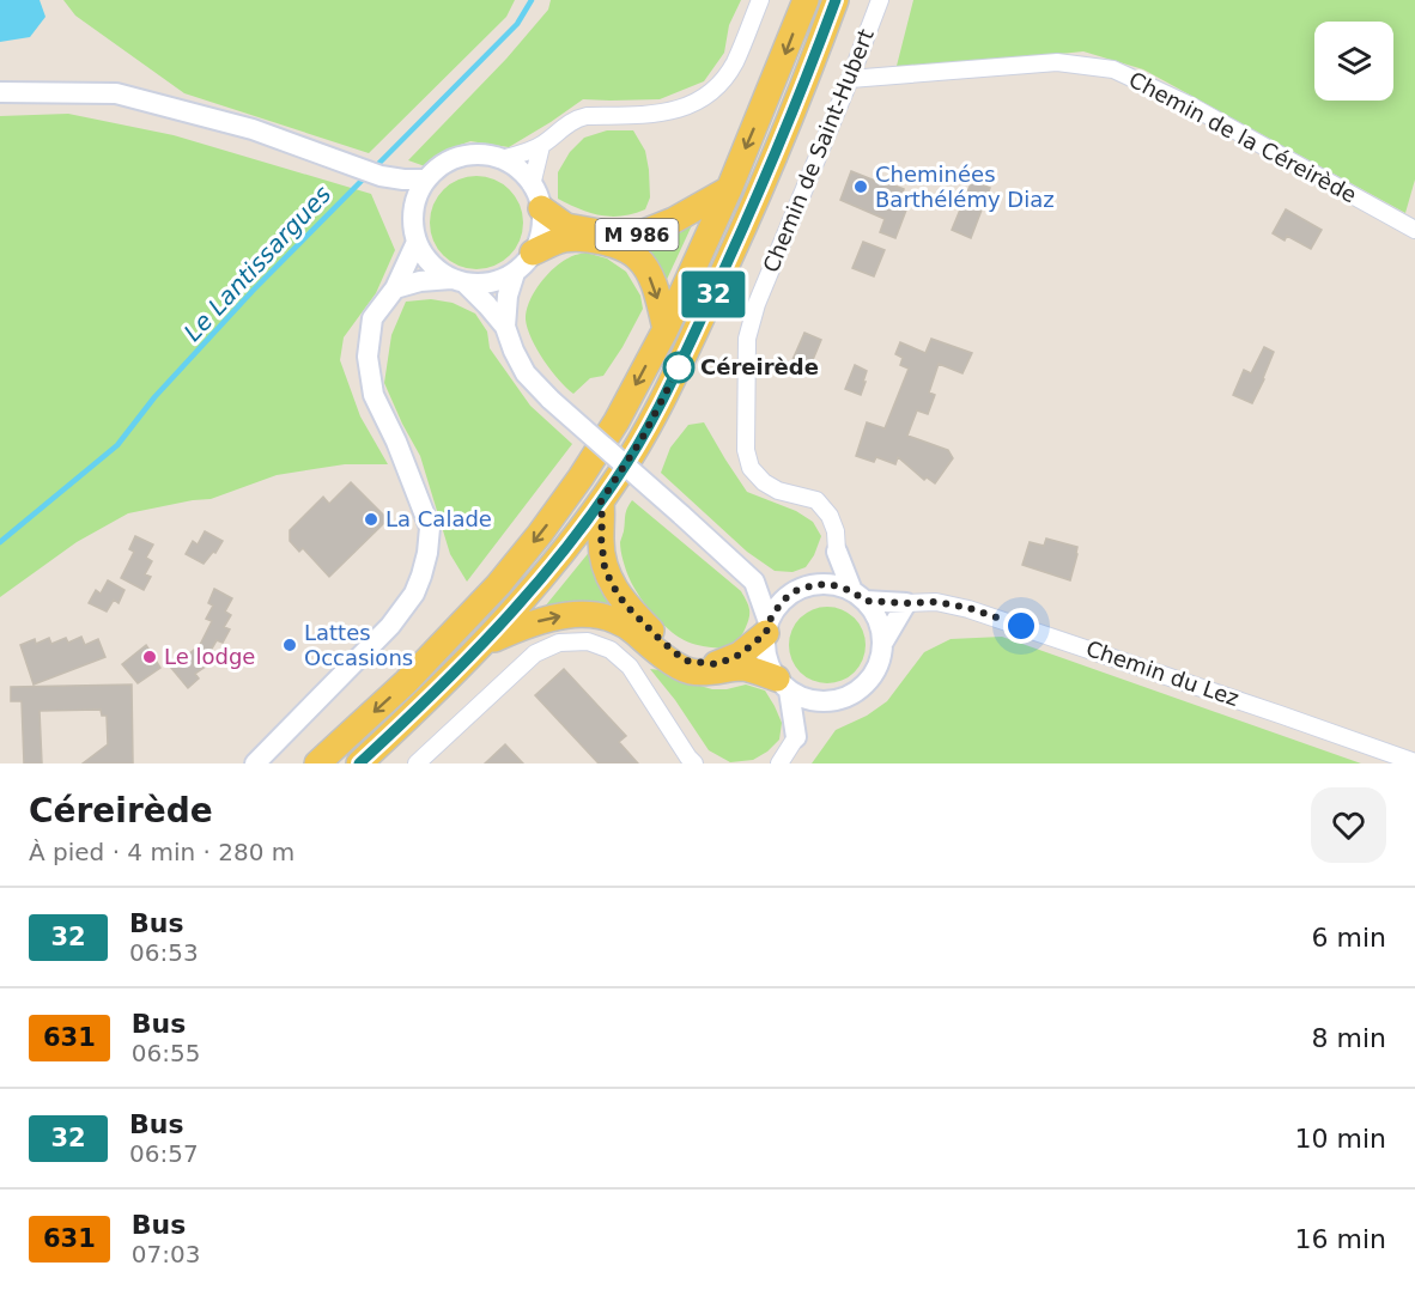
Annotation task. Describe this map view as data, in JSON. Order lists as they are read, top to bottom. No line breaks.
{"streets":{"main road":["M 986"],"street":["Chemin de la Céreirède","Chemin de Saint-Hubert","Chemin du Lez"]},"crossings":[["Chemin de la Céreirède","Chemin de Saint-Hubert"],["Chemin de Saint-Hubert","Chemin du Lez"]],"water":["Le Lantissargues"],"places":["Cheminées Barthélémy Diaz","Céreirède","La Calade","Lattes Occasions","Le lodge"],"lines":["bus line 32"],"page":{"on_map":"32","heading":["Céreirède","À pied · 4 min · 280 m"],"list":[{"mark":"32","name":"Bus","note":"06:53","value":"6 min"},{"mark":"631","name":"Bus","note":"06:55","value":"8 min"},{"mark":"32","name":"Bus","note":"06:57","value":"10 min"},{"mark":"631","name":"Bus","note":"07:03","value":"16 min"}]}}
